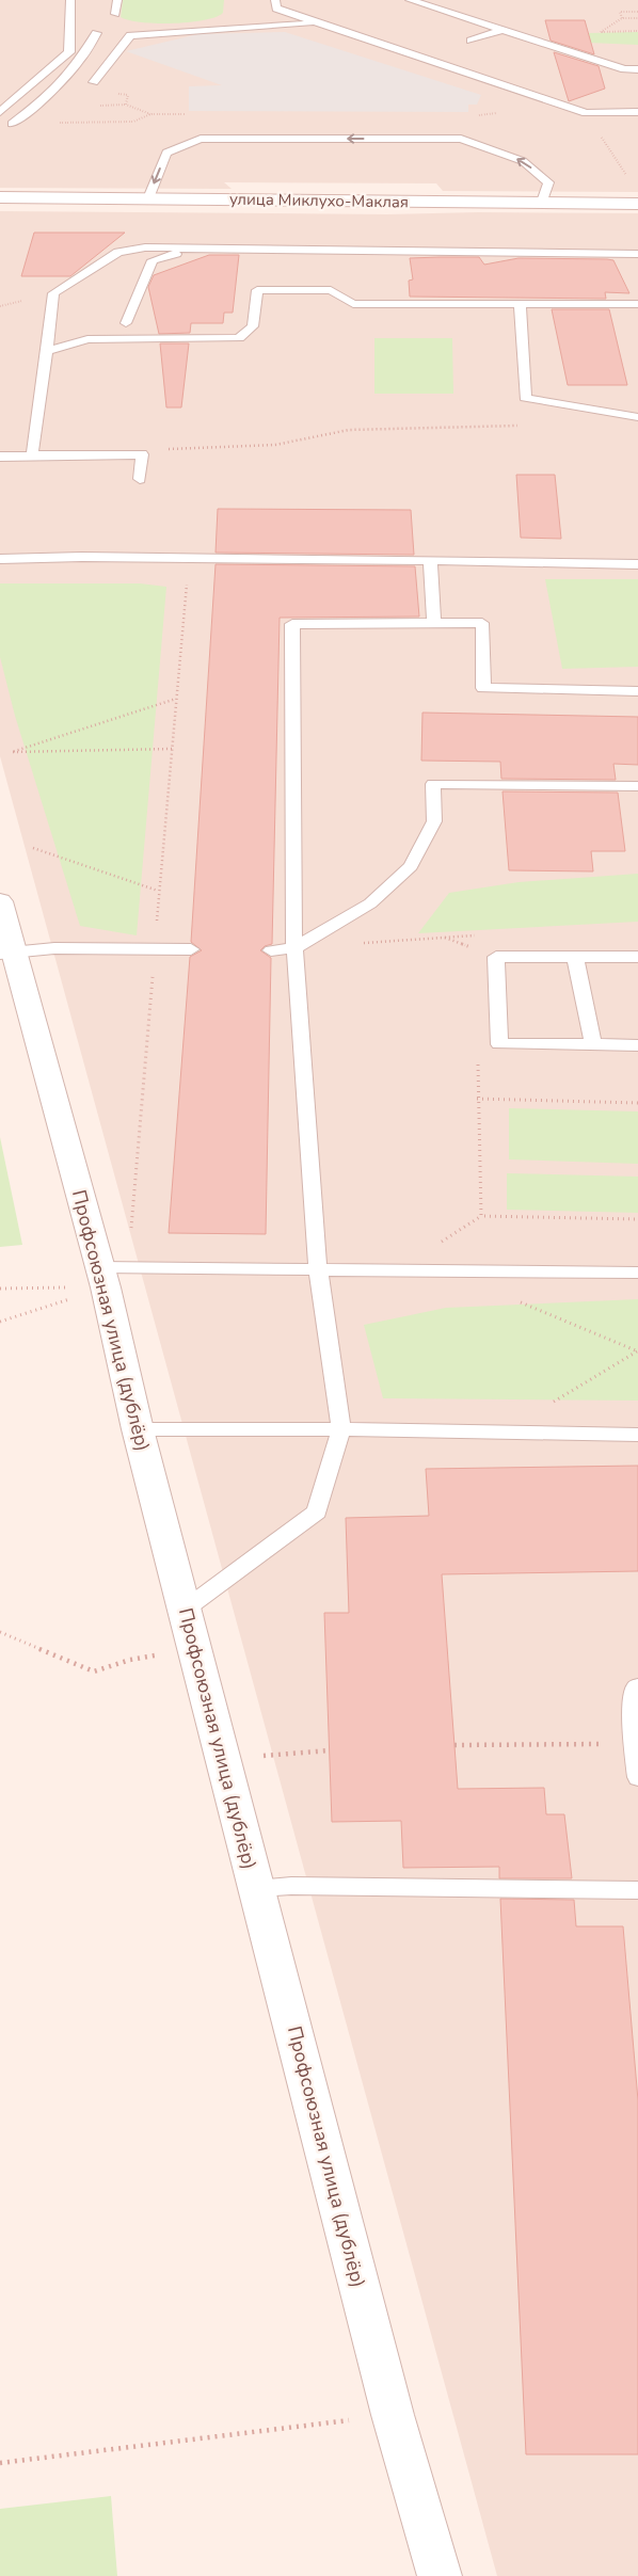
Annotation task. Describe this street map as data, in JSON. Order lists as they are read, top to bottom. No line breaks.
{"streets":{"street":["улица Миклухо-Маклая","Профсоюзная улица (дублёр)"]}}
